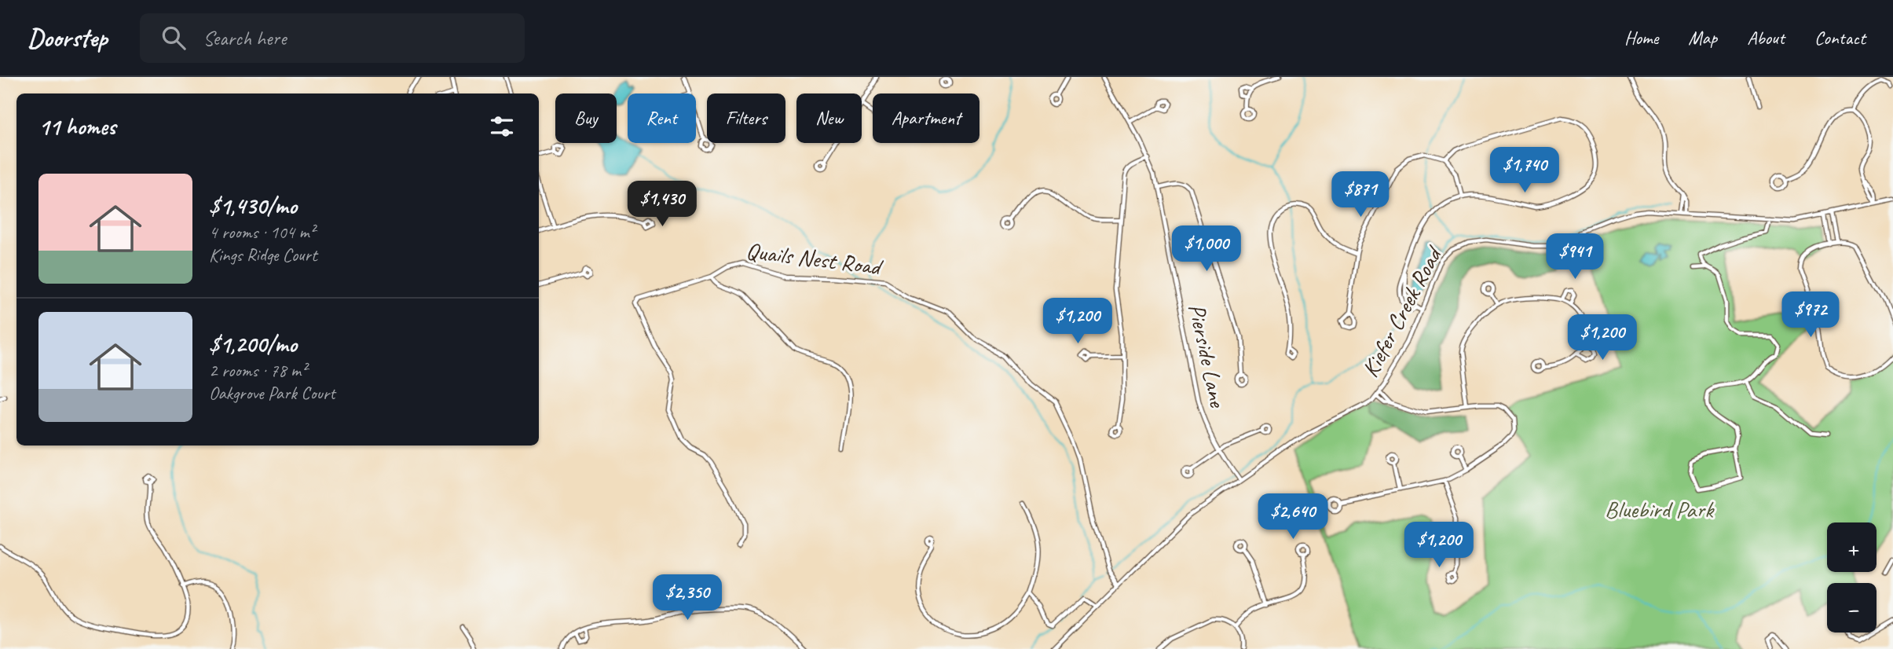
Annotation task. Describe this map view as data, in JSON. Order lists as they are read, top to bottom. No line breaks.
{"streets":{"street":["Quails Nest Road","Kiefer Creek Road","Pierside Lane"]},"crossings":[["Quails Nest Road","Kiefer Creek Road"],["Kiefer Creek Road","Pierside Lane"]],"parks":["Bluebird Park"],"page":{"header":"Doorstep","search":"Search here","nav":["Home","Map","About","Contact"],"chip":["Buy","Rent","Filters","New","Apartment"],"heading":"11 homes","price":["$1,740","$871","$1,430","$1,000","$941","$972","$1,200","$1,200","$2,640","$1,200","$2,350"],"list":[{"name":"$1,430/mo","note":"4 rooms · 104 m² · Kings Ridge Court"},{"name":"$1,200/mo","note":"2 rooms · 78 m² · Oakgrove Park Court"}],"map_buttons":["+","−"]}}
